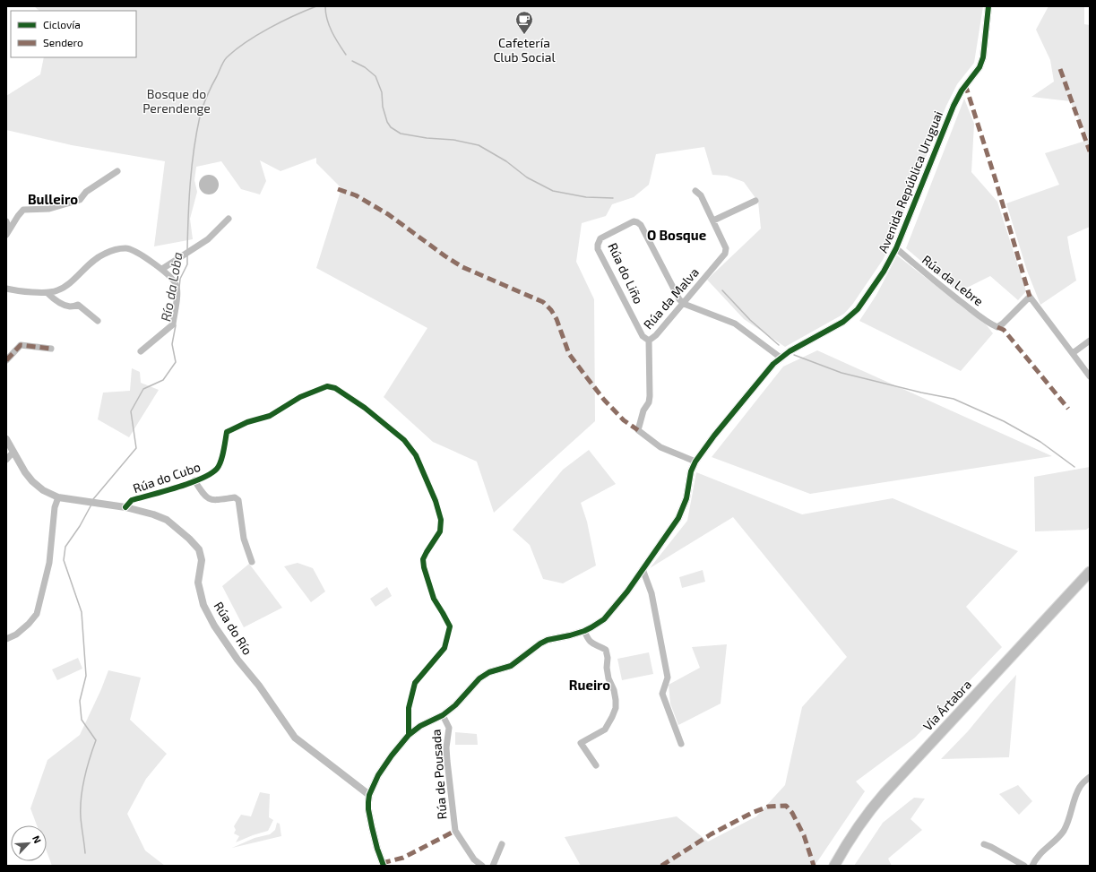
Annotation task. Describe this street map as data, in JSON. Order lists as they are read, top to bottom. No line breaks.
{"streets":{"highway":["Vía Ártabra"],"street":["Avenida República Uruguai","Rúa do Liño","Rúa da Lebre","Rúa da Malva","Rúa do Cubo","Rúa do Río","Rúa de Pousada"]},"crossings":[["Avenida República Uruguai","Rúa da Lebre"],["Avenida República Uruguai","Rúa da Malva"],["Avenida República Uruguai","Rúa do Cubo"],["Avenida República Uruguai","Rúa do Río"],["Avenida República Uruguai","Rúa de Pousada"],["Rúa do Liño","Rúa da Malva"],["Rúa do Cubo","Rúa do Río"]],"districts":["Bulleiro","O Bosque","Rueiro"],"water":["Río da Loba"],"parks":["Bosque do Perendenge"],"places":{"cafe":["Cafetería Club Social"]},"legend":["Ciclovía","Sendero"],"north":"top right"}
